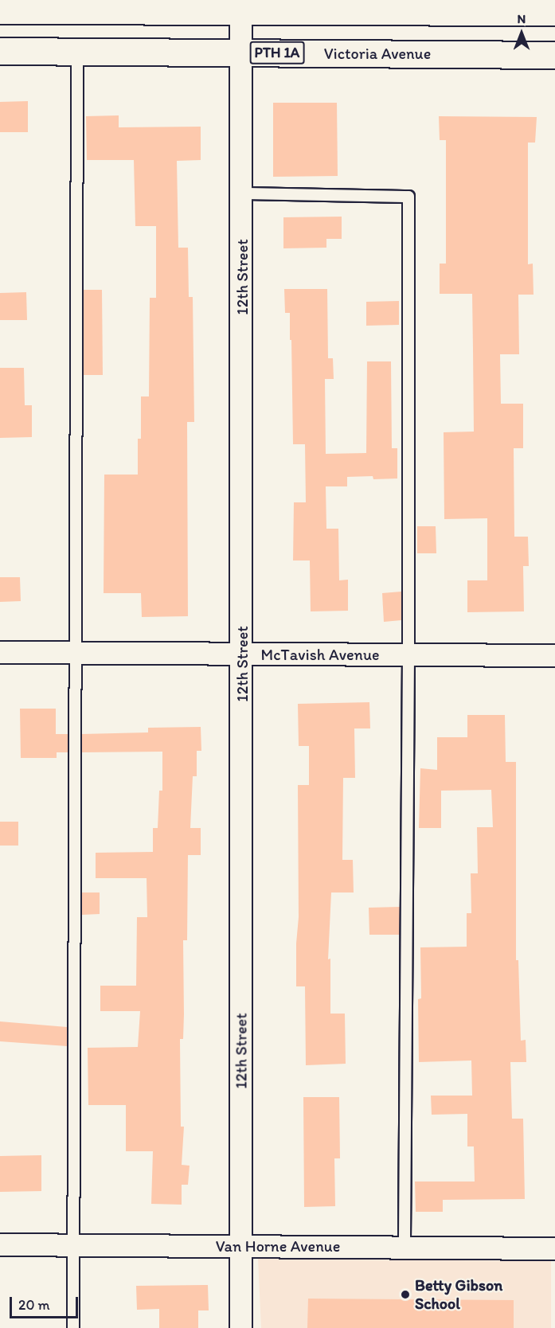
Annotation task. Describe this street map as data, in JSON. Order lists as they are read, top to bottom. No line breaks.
{"streets":{"main road":["PTH 1A","Victoria Avenue"],"street":["12th Street","McTavish Avenue","Van Horne Avenue"]},"crossings":[["Victoria Avenue","12th Street"],["12th Street","McTavish Avenue"],["12th Street","Van Horne Avenue"]],"places":["Betty Gibson School"],"scale_bar":"20 m","north":"top"}
